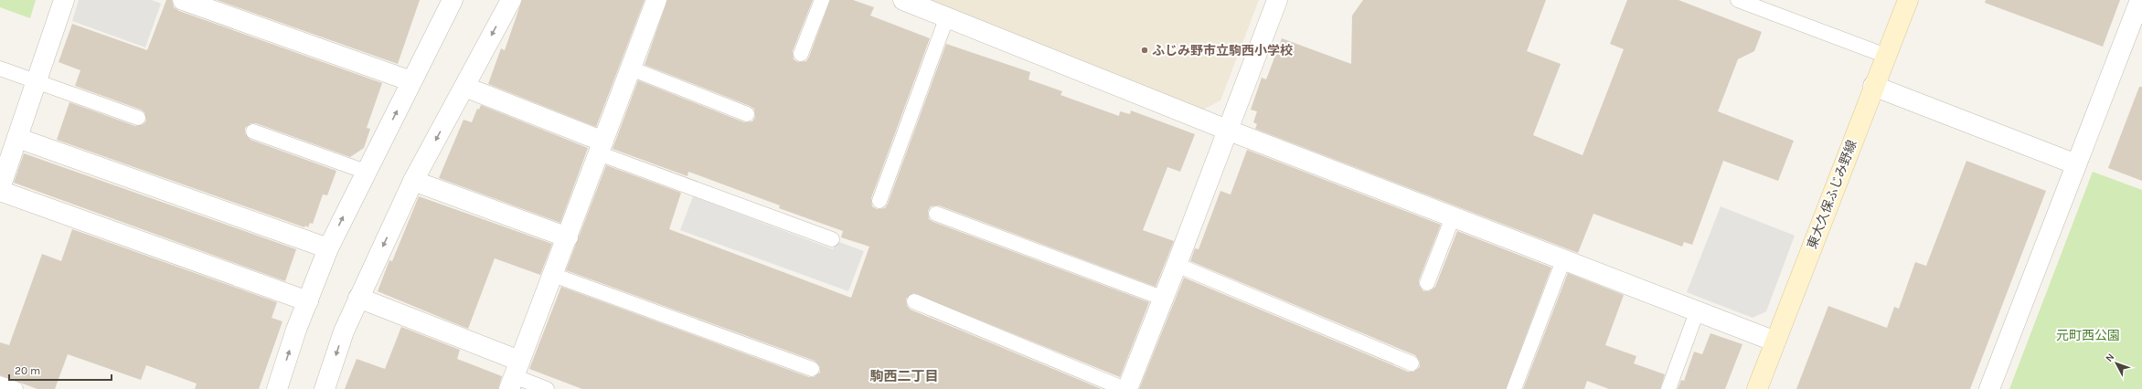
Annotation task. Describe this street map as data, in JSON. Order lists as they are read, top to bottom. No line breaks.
{"streets":{"main road":["東大久保ふじみ野線"]},"districts":["駒西二丁目"],"parks":["元町西公園"],"places":["ふじみ野市立駒西小学校"],"scale_bar":"20 m","north":"top left"}
